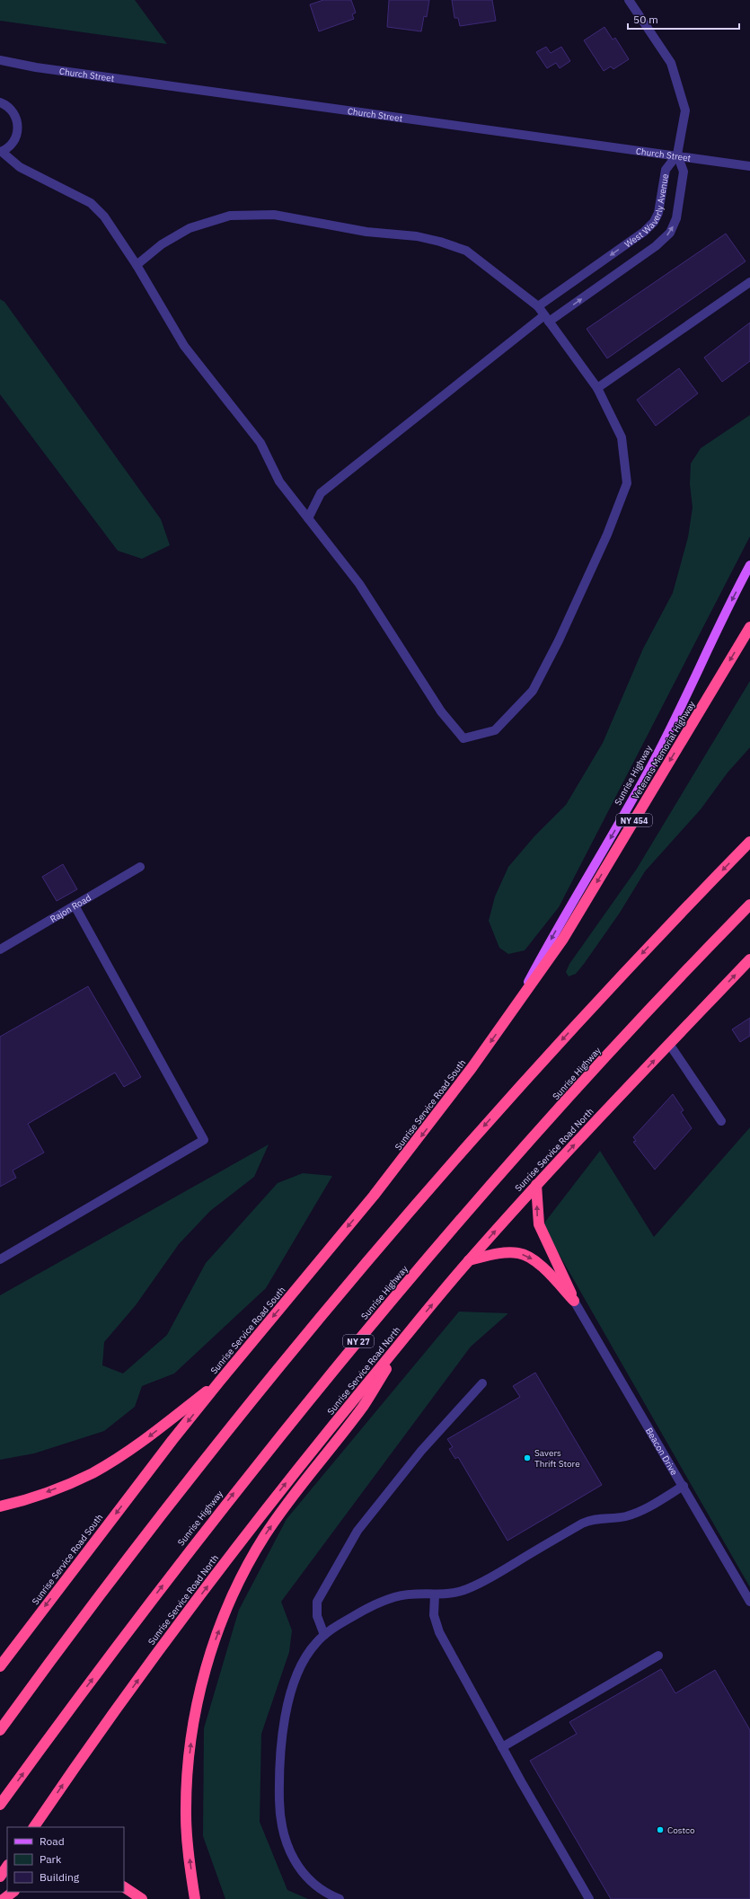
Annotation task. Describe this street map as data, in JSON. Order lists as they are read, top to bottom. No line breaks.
{"streets":{"highway":["Veterans Memorial Highway","Sunrise Highway","NY 454","Sunrise Service Road South","Sunrise Service Road North","NY 27"],"street":["Church Street","West Waverly Avenue","Rajon Road","Beacon Drive"]},"crossings":[["Church Street","West Waverly Avenue"],["Veterans Memorial Highway","Sunrise Highway"],["Veterans Memorial Highway","Sunrise Service Road South"],["Sunrise Highway","Sunrise Service Road South"]],"places":["Savers Thrift Store","Costco"],"legend":["Road","Park","Building"],"scale_bar":"50 m"}
